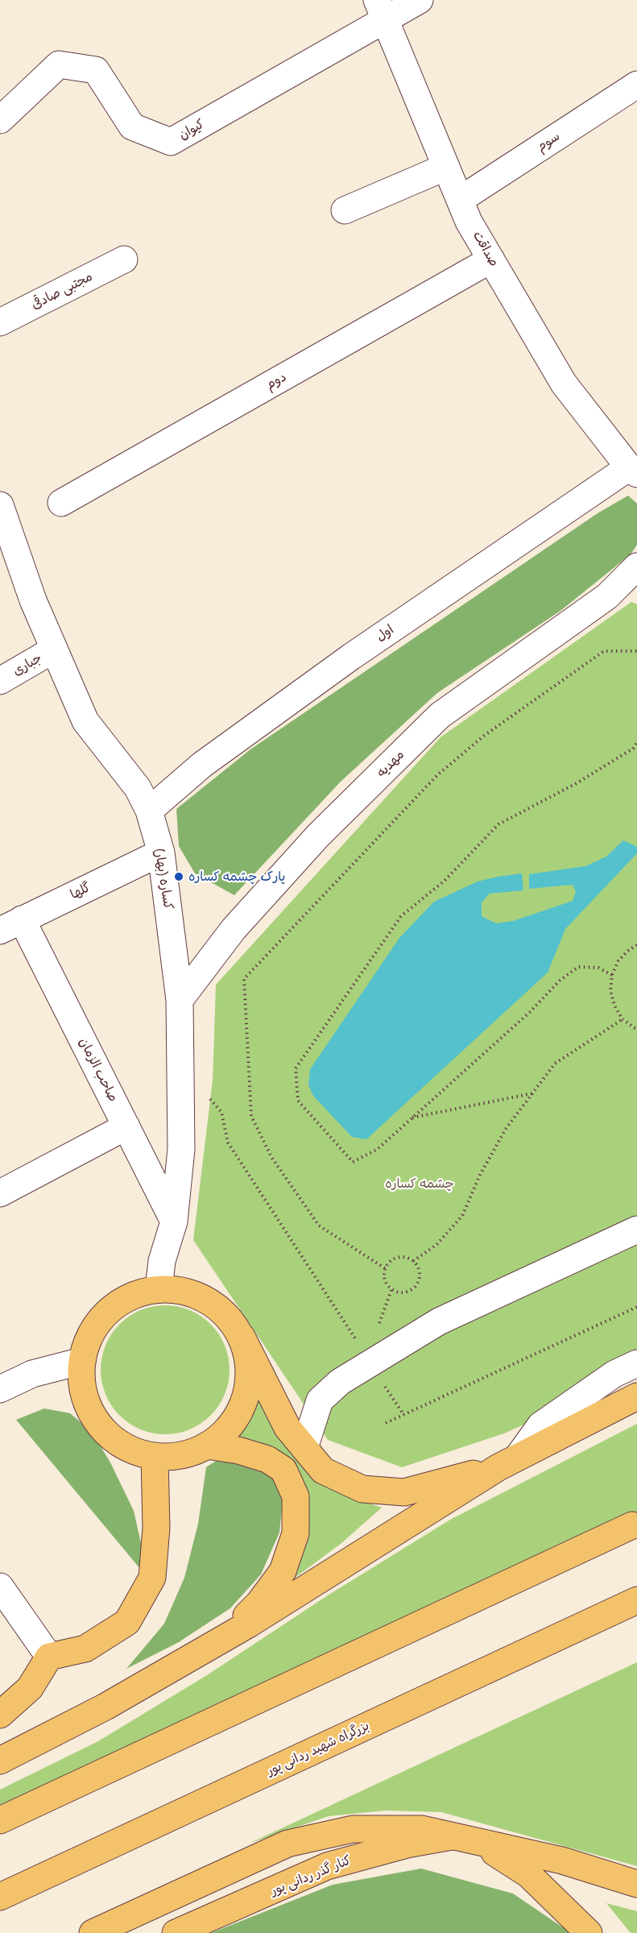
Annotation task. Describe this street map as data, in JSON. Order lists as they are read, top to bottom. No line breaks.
{"streets":{"main road":["بزرگراه شهید ردانی پور","کنار گذر ردانی پور"],"street":["کیوان","سوم","صداقت","مجتبی صادقی","دوم","اول","جباری","مهدیه","کساره (بهار)","گلها","صاحب الزمان"]},"crossings":[["کیوان","صداقت"],["سوم","صداقت"],["صداقت","دوم"],["صداقت","اول"],["اول","کساره (بهار)"],["جباری","کساره (بهار)"],["مهدیه","کساره (بهار)"],["کساره (بهار)","گلها"],["کساره (بهار)","صاحب الزمان"],["گلها","صاحب الزمان"]],"parks":["چشمه کساره"],"places":["پارک چشمه کساره"]}
